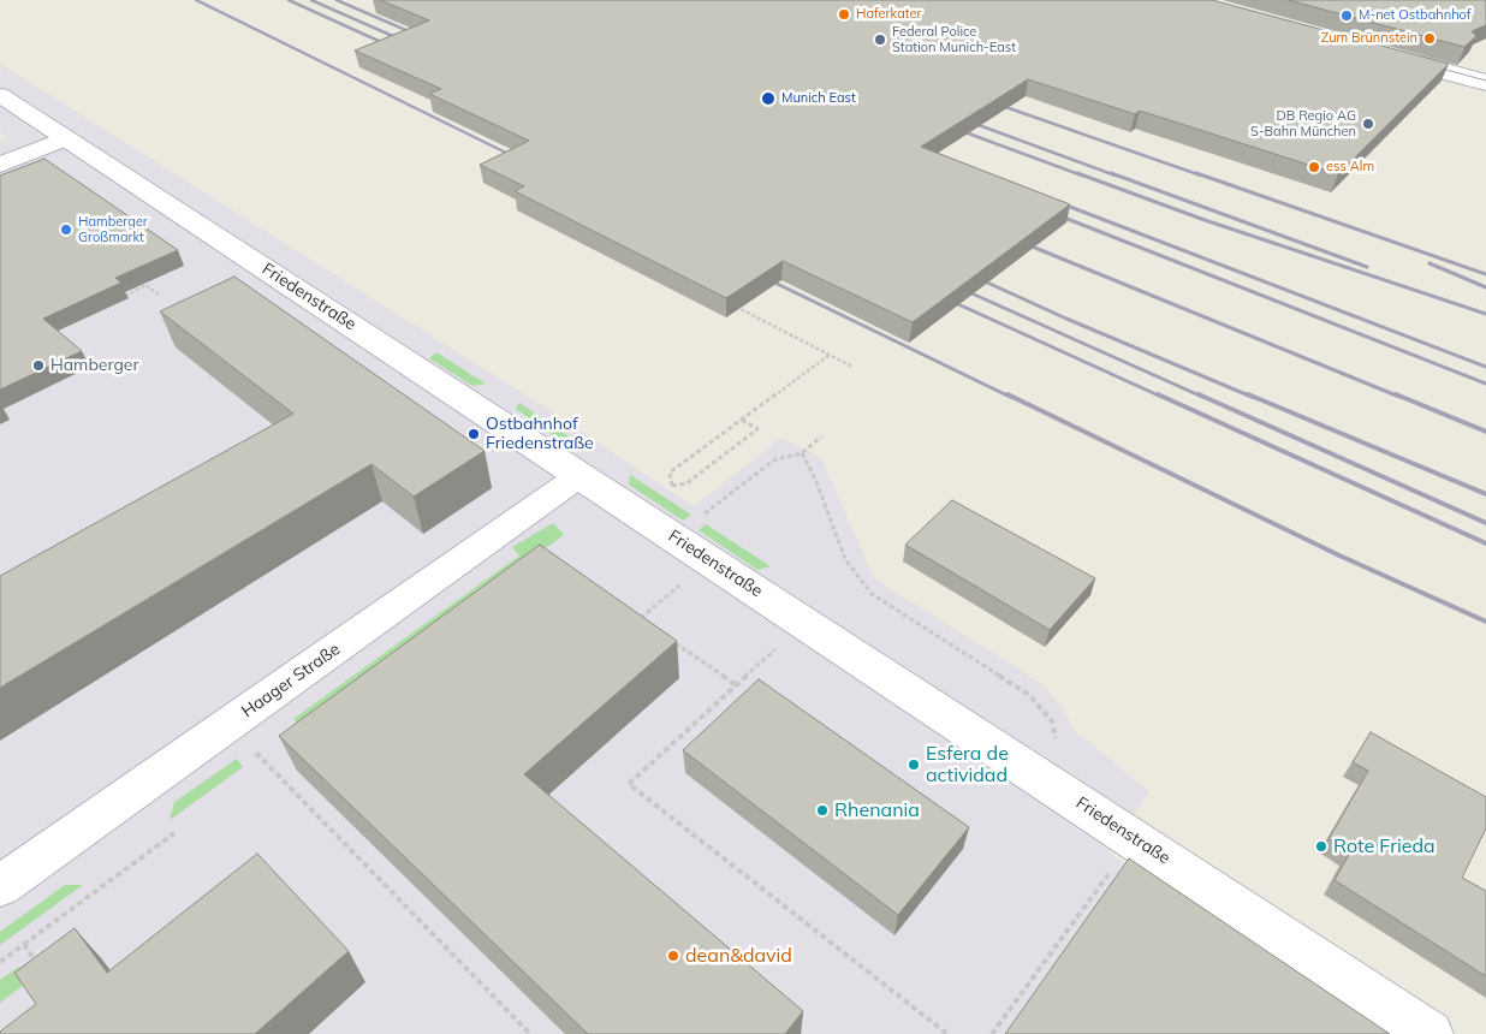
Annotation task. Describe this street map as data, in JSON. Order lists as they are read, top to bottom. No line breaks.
{"streets":{"street":["Friedenstraße","Haager Straße"]},"crossings":[["Friedenstraße","Haager Straße"]],"places":["Haferkater","M-net Ostbahnhof","Zum Brünnstein","Federal Police Station Munich-East","Munich East","DB Regio AG S-Bahn München","ess Alm","Hamberger Großmarkt","Hamberger","Ostbahnhof Friedenstraße","Esfera de actividad","Rhenania","Rote Frieda","dean&david"]}
